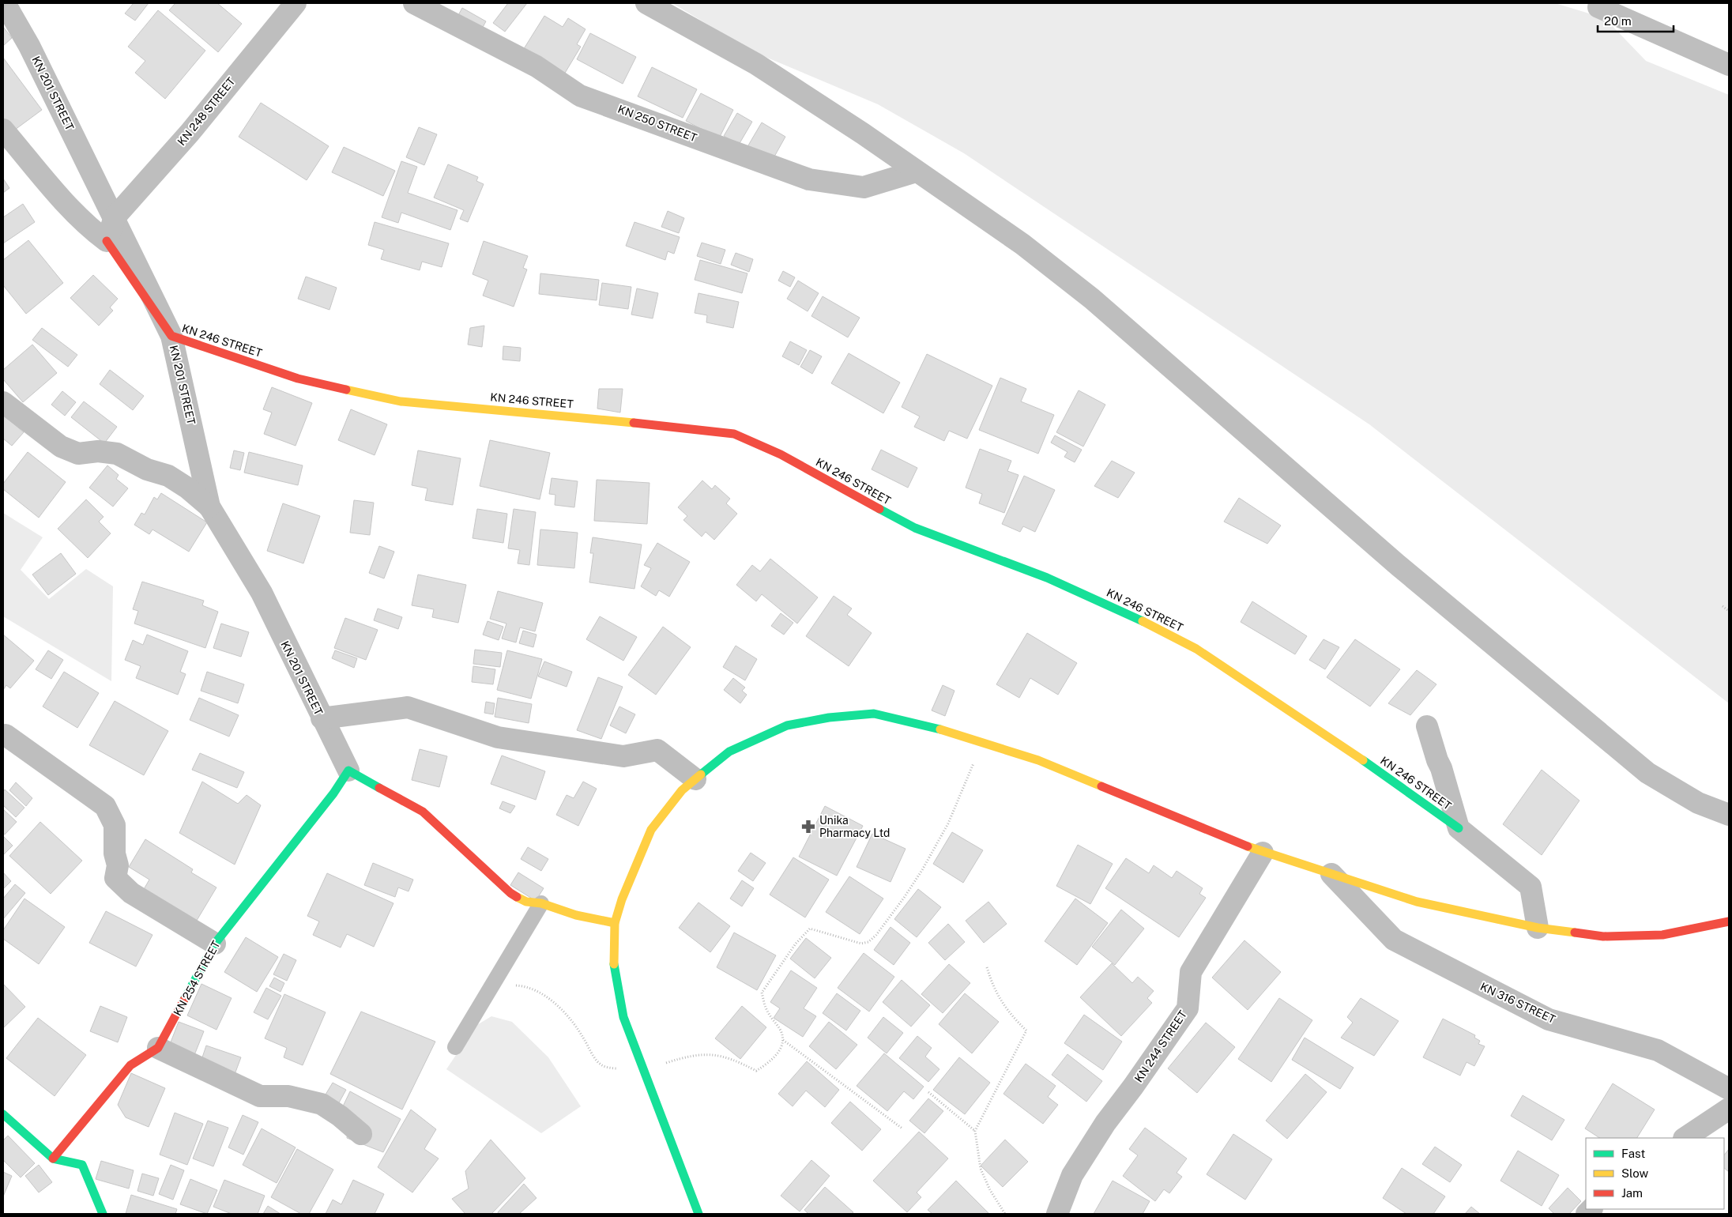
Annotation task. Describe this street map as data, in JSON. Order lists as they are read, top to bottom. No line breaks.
{"streets":{"street":["KN 201 STREET","KN 248 STREET","KN 250 STREET","KN 246 STREET","KN 254 STREET","KN 316 STREET","KN 244 STREET"]},"crossings":[["KN 201 STREET","KN 248 STREET"],["KN 201 STREET","KN 246 STREET"],["KN 201 STREET","KN 254 STREET"]],"places":{"pharmacy":["Unika Pharmacy Ltd"]},"legend":["Fast","Slow","Jam"],"scale_bar":"20 m"}
